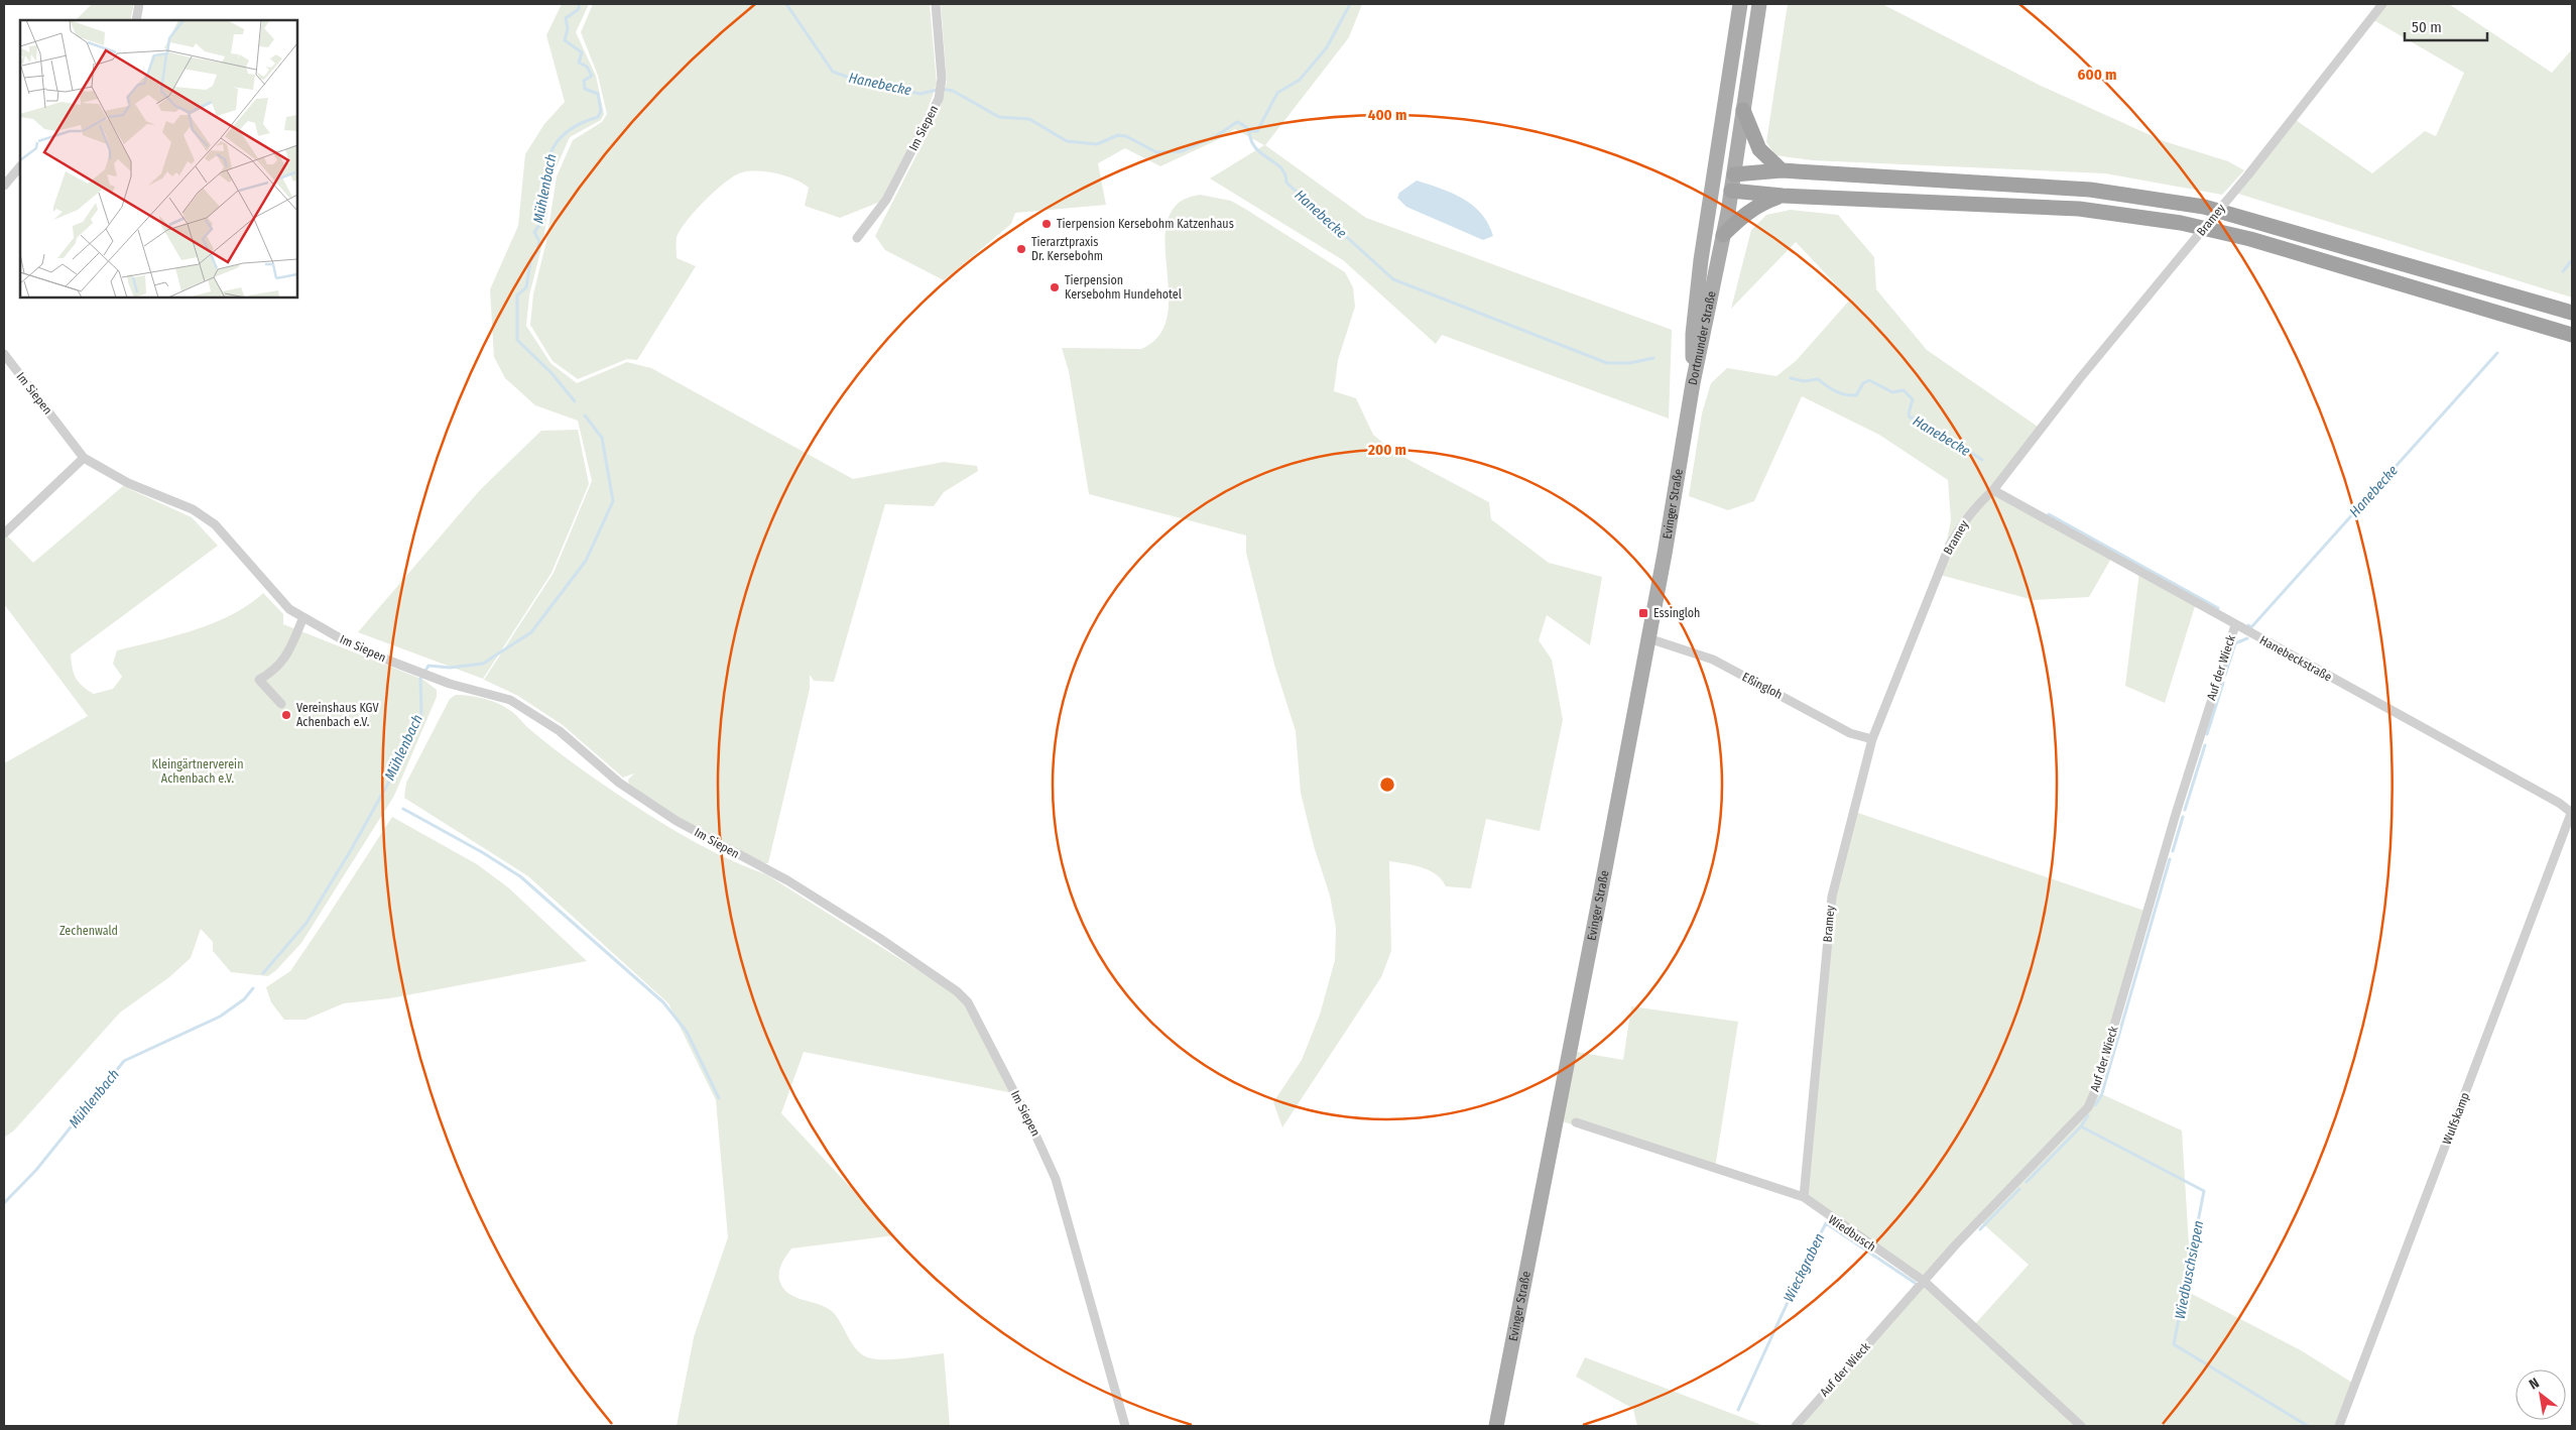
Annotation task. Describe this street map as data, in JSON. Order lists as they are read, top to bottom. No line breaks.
{"streets":{"main road":["Dortmunder Straße","Evinger Straße"],"street":["Im Siepen","Bramey","Hanebeckstraße","Auf der Wieck","Eßingloh","Wulfskamp","Wiedbusch"]},"crossings":[["Bramey","Hanebeckstraße"],["Bramey","Eßingloh"],["Bramey","Wiedbusch"],["Dortmunder Straße","Evinger Straße"],["Evinger Straße","Eßingloh"],["Hanebeckstraße","Auf der Wieck"],["Hanebeckstraße","Wulfskamp"],["Auf der Wieck","Wiedbusch"]],"water":["Hanebecke","Mühlenbach","Wieckgraben","Wiedbuschsiepen"],"parks":["Kleingärtnerverein Achenbach e.V.","Zechenwald"],"places":{"other":["Tierpension Kersebohm Katzenhaus","Tierarztpraxis Dr. Kersebohm","Tierpension Kersebohm Hundehotel","Vereinshaus KGV Achenbach e.V."],"transit":["Essingloh"]},"scale_bar":"50 m","north":"top left","rings":["600 m","400 m","200 m"]}
